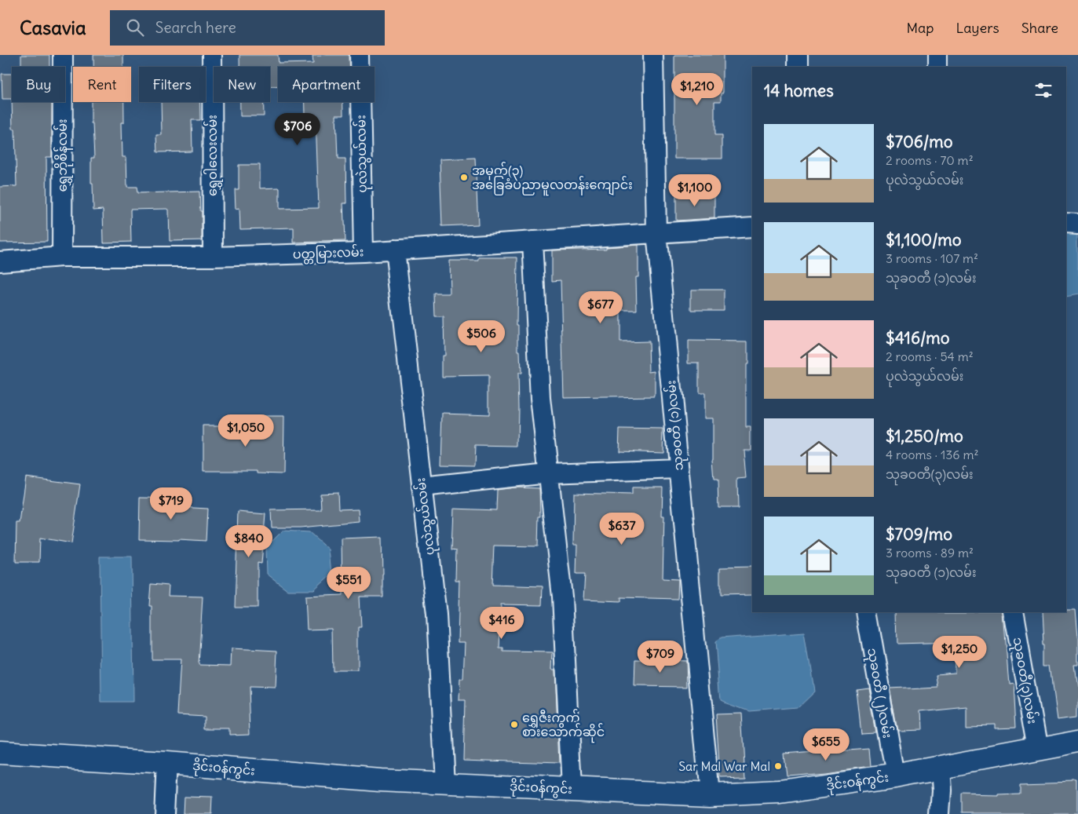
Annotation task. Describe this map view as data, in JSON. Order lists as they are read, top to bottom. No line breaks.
{"streets":{"street":["ပုလဲသွယ်လမ်း","ရွှေဘိုစိန်လမ်း","ရွှေဝါလေးလမ်း","ပတ္တမြားလမ်း","သုခဝတီ (၁)လမ်း","သုခဝတီ(၃)လမ်း","သုခဝတီ (၂)လမ်း","ဒိုင်းဝန်ကွင်း"]},"crossings":[["ပုလဲသွယ်လမ်း","ပတ္တမြားလမ်း"],["ပုလဲသွယ်လမ်း","ဒိုင်းဝန်ကွင်း"],["ရွှေဘိုစိန်လမ်း","ပတ္တမြားလမ်း"],["ရွှေဝါလေးလမ်း","ပတ္တမြားလမ်း"],["ပတ္တမြားလမ်း","သုခဝတီ (၁)လမ်း"],["သုခဝတီ (၁)လမ်း","ဒိုင်းဝန်ကွင်း"],["သုခဝတီ(၃)လမ်း","ဒိုင်းဝန်ကွင်း"],["သုခဝတီ (၂)လမ်း","ဒိုင်းဝန်ကွင်း"]],"places":["အမှတ်(၃) အခြေခံပညာမူလတန်းကျောင်း","ရွှေဇီးကွက် စားသောက်ဆိုင်","Sar Mal War Mal"],"page":{"header":"Casavia","search":"Search here","nav":["Map","Layers","Share"],"chip":["Buy","Rent","Filters","New","Apartment"],"heading":"14 homes","price":["$1,210","$706","$1,100","$677","$506","$1,050","$719","$637","$840","$551","$416","$1,250","$709","$655"],"list":[{"name":"$706/mo","note":"2 rooms · 70 m² · ပုလဲသွယ်လမ်း"},{"name":"$1,100/mo","note":"3 rooms · 107 m² · သုခဝတီ (၁)လမ်း"},{"name":"$416/mo","note":"2 rooms · 54 m² · ပုလဲသွယ်လမ်း"},{"name":"$1,250/mo","note":"4 rooms · 136 m² · သုခဝတီ(၃)လမ်း"},{"name":"$709/mo","note":"3 rooms · 89 m² · သုခဝတီ (၁)လမ်း"}]}}
